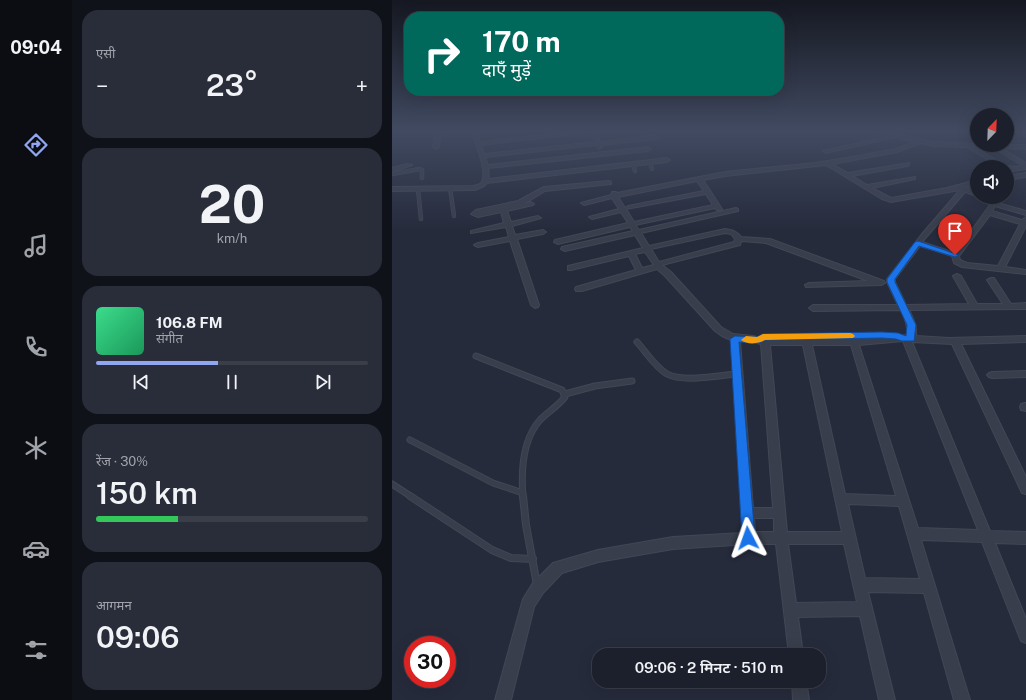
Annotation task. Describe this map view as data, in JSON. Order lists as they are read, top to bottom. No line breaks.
{"north":"top right","page":{"tabs":"09:04","tile":["एसी",["20","km/h"],["रेंज · 30%","150 km"],["आगमन","09:06"]],"turn":["170 m","दाएँ मुड़ें"],"heat":["−","23°","+"],"song":["106.8 FM","संगीत"],"limit":"30","trip":"09:06 · 2 मिनट · 510 m"}}
